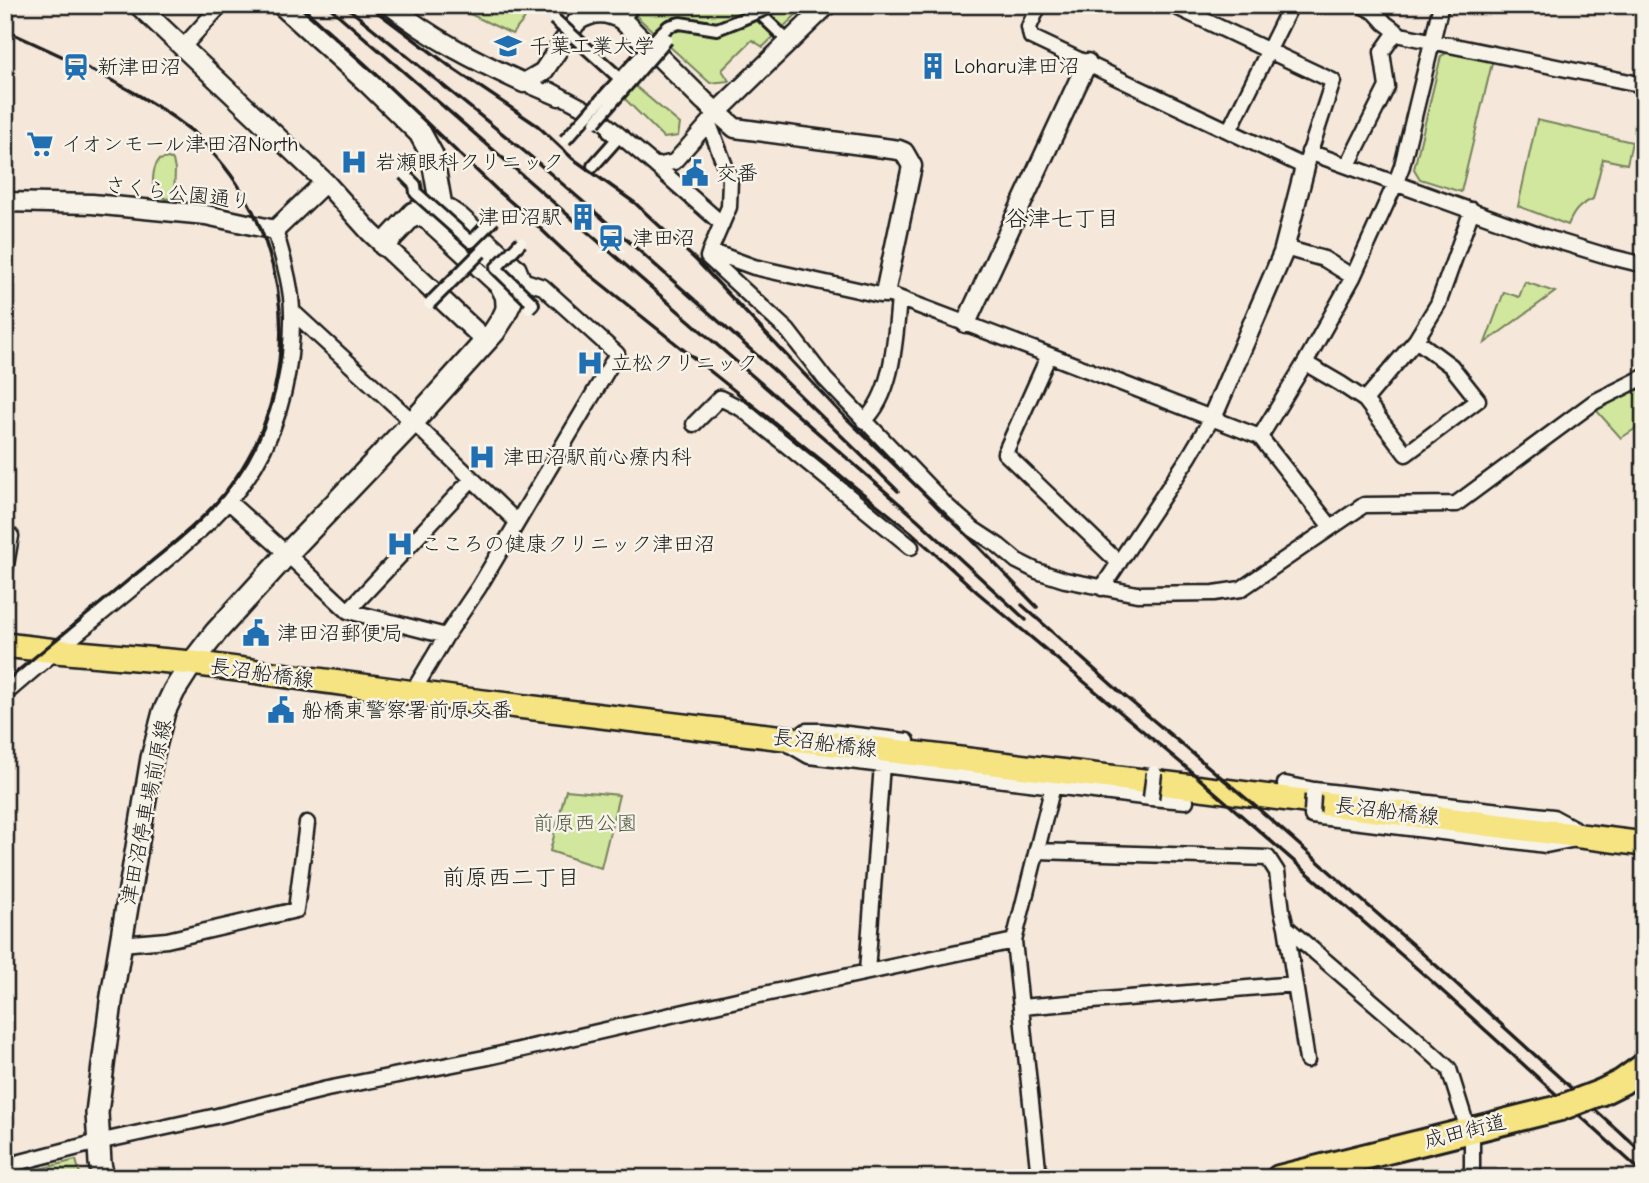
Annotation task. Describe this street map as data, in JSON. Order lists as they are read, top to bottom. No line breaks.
{"streets":{"highway":["成田街道"],"main road":["長沼船橋線","津田沼停車場前原線"],"street":["さくら公園通り"]},"crossings":[["長沼船橋線","津田沼停車場前原線"]],"districts":["谷津七丁目","前原西二丁目"],"parks":["前原西公園"],"places":{"school or university":["千葉工業大学"],"building":["Loharu津田沼","津田沼駅"],"station":["新津田沼","津田沼"],"supermarket":["イオンモール津田沼North"],"hospital":["岩瀬眼科クリニック","立松クリニック","津田沼駅前心療内科","こころの健康クリニック津田沼"],"public building":["交番","津田沼郵便局","船橋東警察署前原交番"]}}
